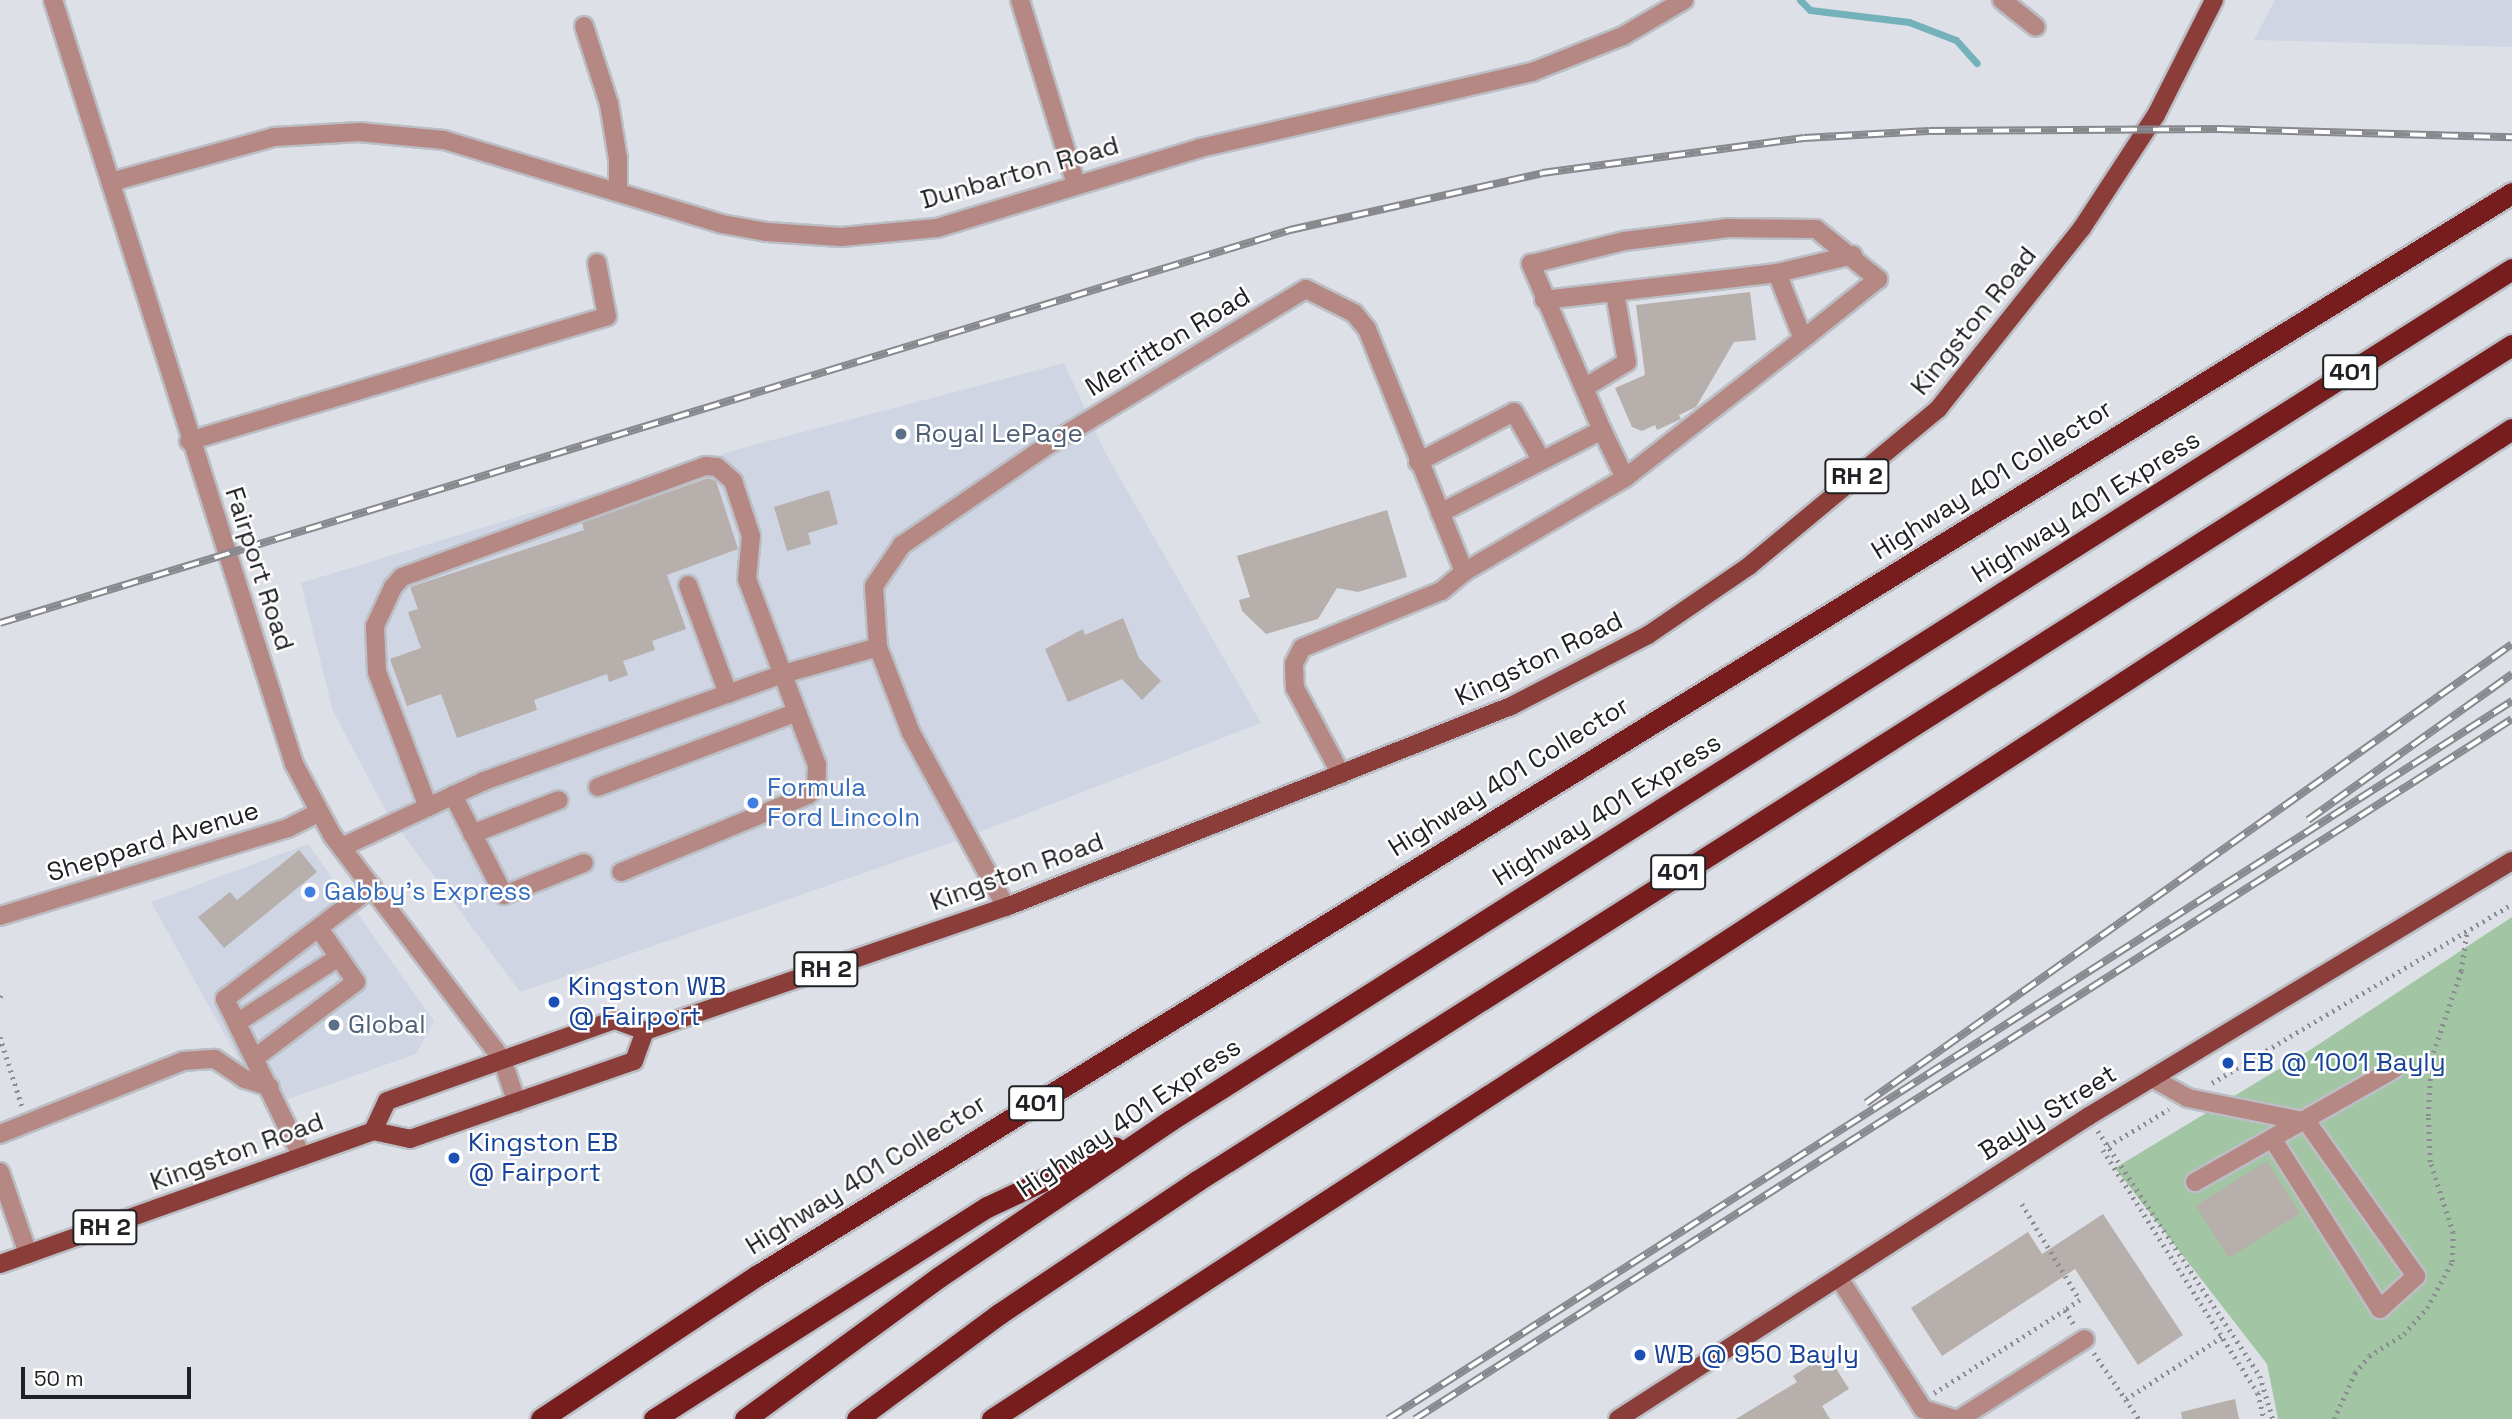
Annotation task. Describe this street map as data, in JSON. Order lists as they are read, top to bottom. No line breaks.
{"streets":{"highway":["401","Highway 401 Collector","Highway 401 Express"],"main road":["Kingston Road","RH 2","Bayly Street"],"street":["Dunbarton Road","Merritton Road","Fairport Road","Sheppard Avenue"]},"crossings":[["Dunbarton Road","Fairport Road"],["Kingston Road","Merritton Road"],["Fairport Road","Sheppard Avenue"]],"places":["Royal LePage","Formula Ford Lincoln","Gabby’s Express","Kingston WB @ Fairport","Global","EB @ 1001 Bayly","Kingston EB @ Fairport","WB @ 950 Bayly"],"scale_bar":"50 m"}
